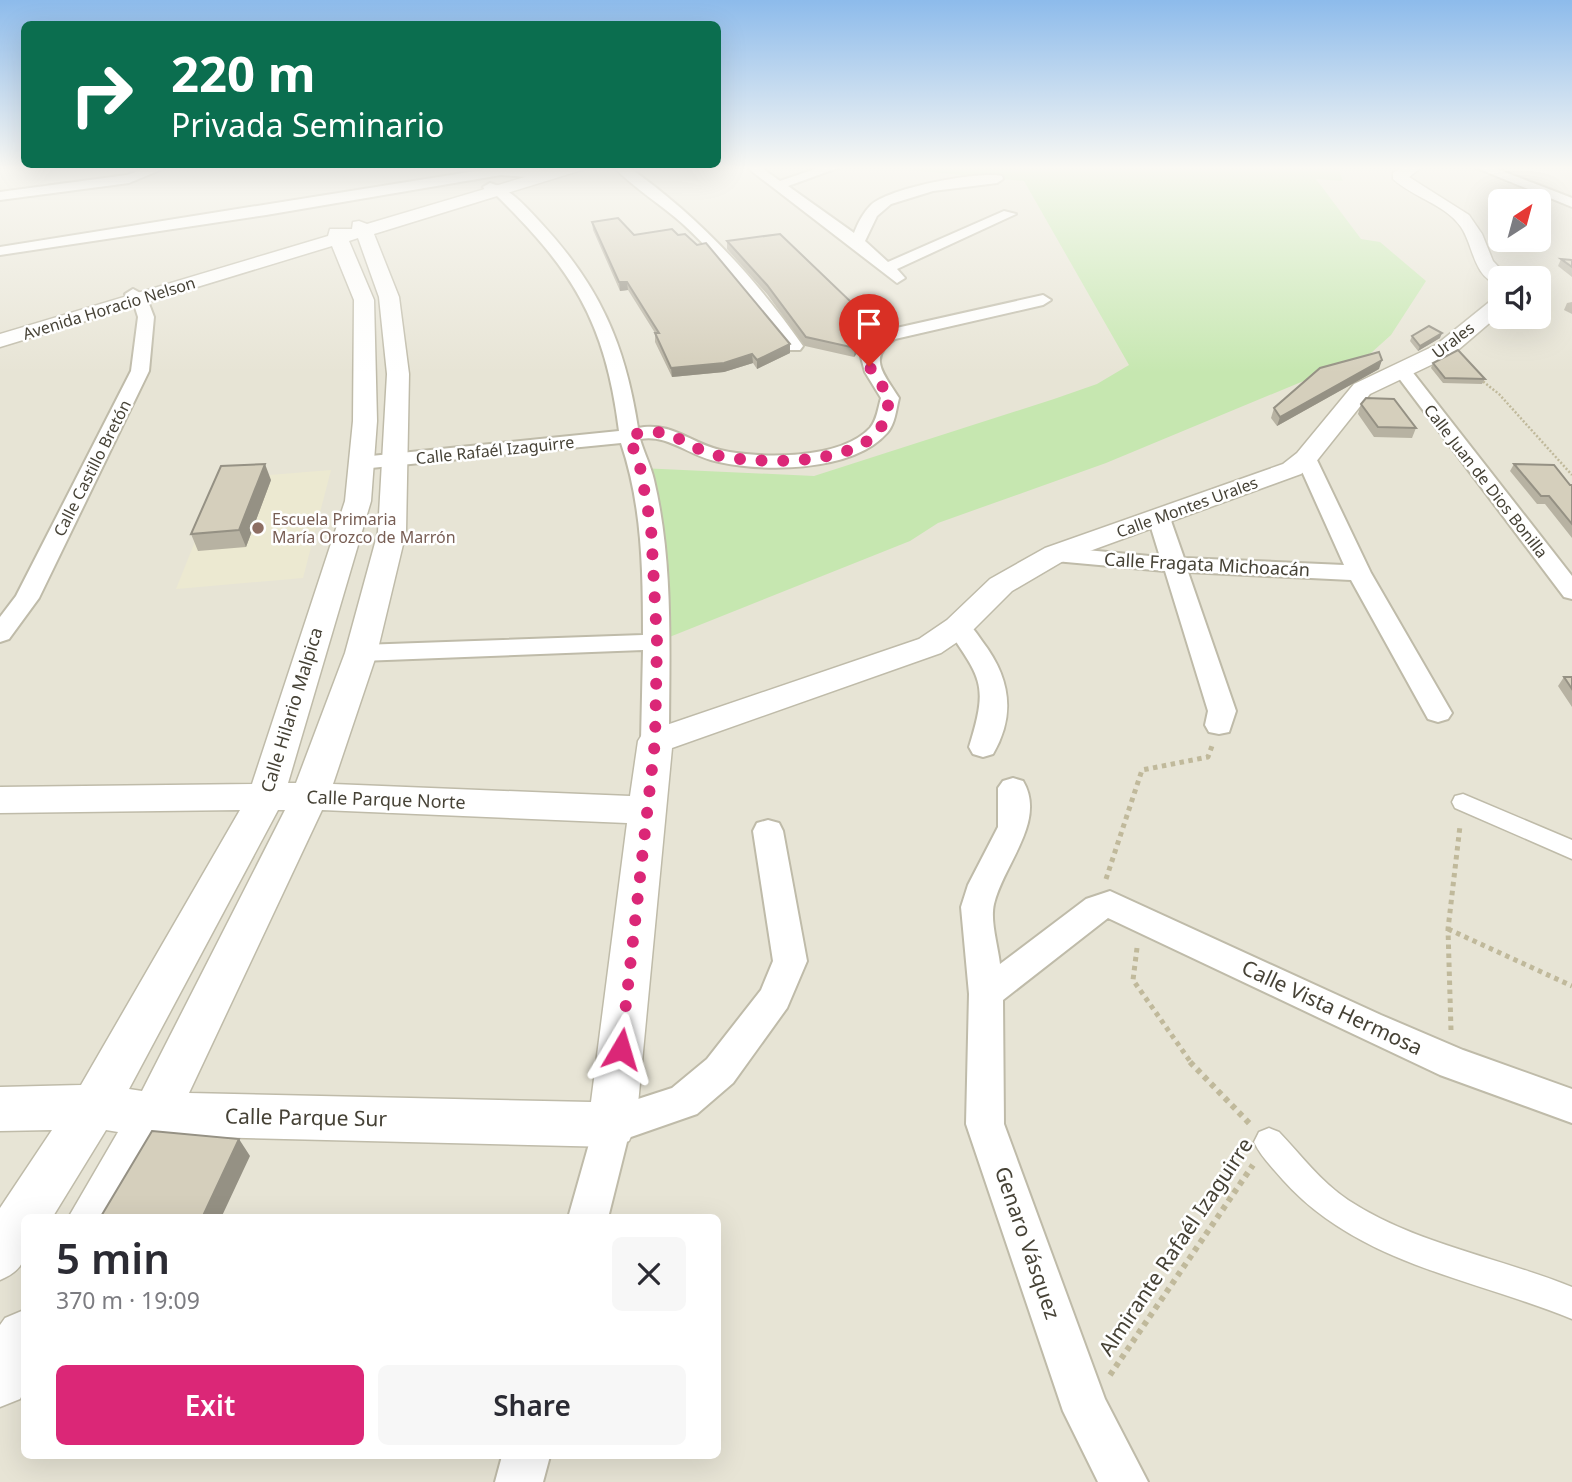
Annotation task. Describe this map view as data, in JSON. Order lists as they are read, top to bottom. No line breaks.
{"streets":{"street":["Avenida Horacio Nelson","Urales","Calle Rafaél Izaguirre","Calle Castillo Bretón","Calle Juan de Dios Bonilla","Calle Montes Urales","Calle Fragata Michoacán","Calle Hilario Malpica","Calle Parque Norte","Calle Vista Hermosa","Calle Parque Sur","Genaro Vásquez"],"path":["Almirante Rafaél Izaguirre"]},"crossings":[["Avenida Horacio Nelson","Calle Castillo Bretón"],["Urales","Calle Juan de Dios Bonilla"],["Urales","Calle Montes Urales"],["Calle Rafaél Izaguirre","Calle Hilario Malpica"],["Calle Juan de Dios Bonilla","Calle Montes Urales"],["Calle Montes Urales","Calle Fragata Michoacán"],["Calle Hilario Malpica","Calle Parque Norte"],["Calle Hilario Malpica","Calle Parque Sur"],["Calle Vista Hermosa","Almirante Rafaél Izaguirre"],["Genaro Vásquez","Almirante Rafaél Izaguirre"]],"places":["Escuela Primaria María Orozco de Marrón"],"north":"top right","page":{"turn":["220 m","Privada Seminario"],"heading":["5 min","370 m · 19:09"],"buttons":["Exit","Share"]}}
